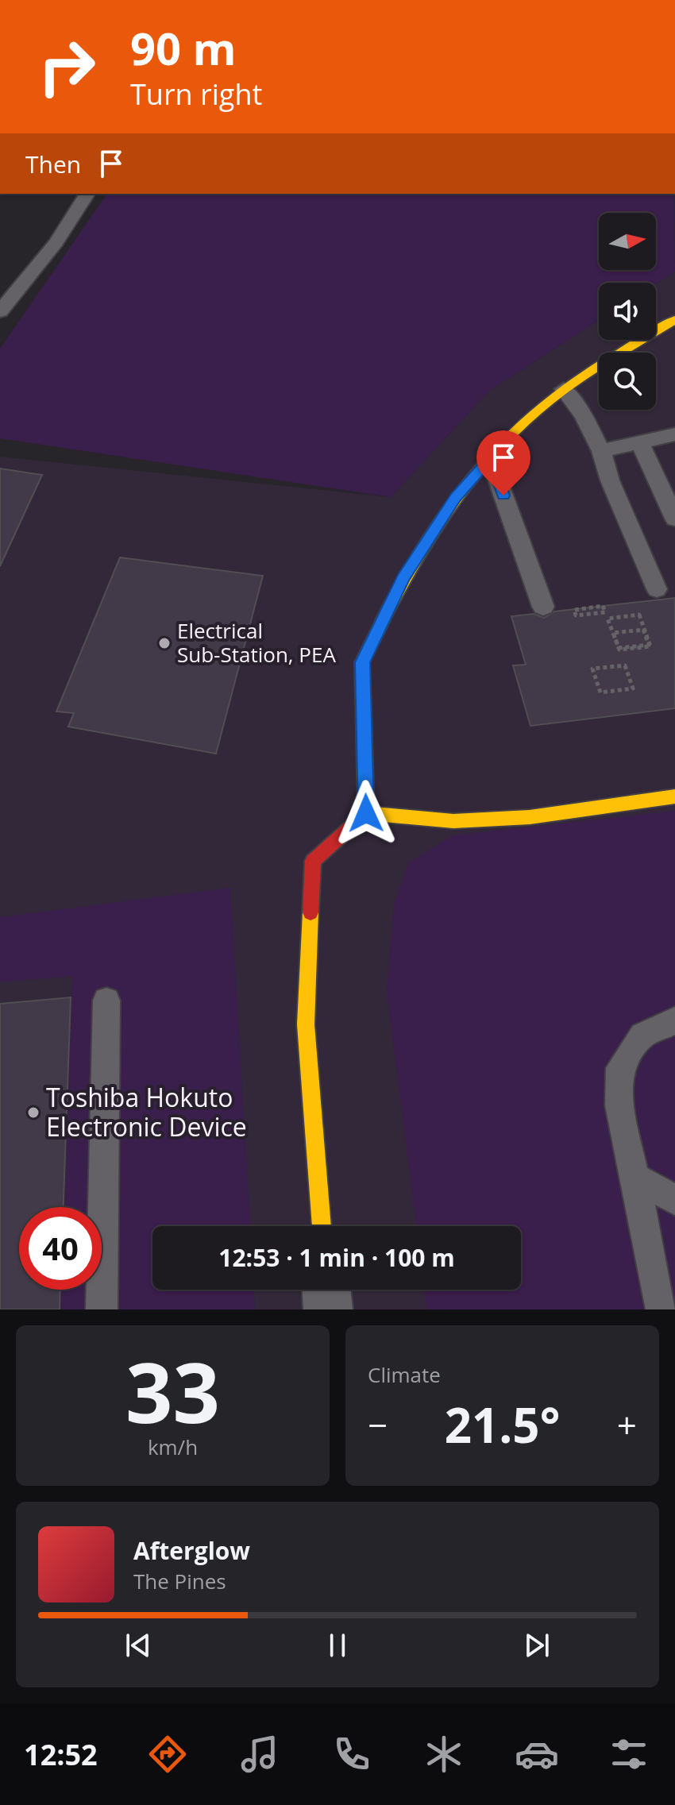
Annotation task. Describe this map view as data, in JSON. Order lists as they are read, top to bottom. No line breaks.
{"places":["Electrical Sub-Station, PEA","Toshiba Hokuto Electronic Device"],"north":"right","page":{"turn":["90 m","Turn right"],"then":"Then","limit":"40","trip":"12:53 · 1 min · 100 m","tile":[["33","km/h"],"Climate"],"heat":["−","21.5°","+"],"song":["Afterglow","The Pines"],"tabs":"12:52"}}
